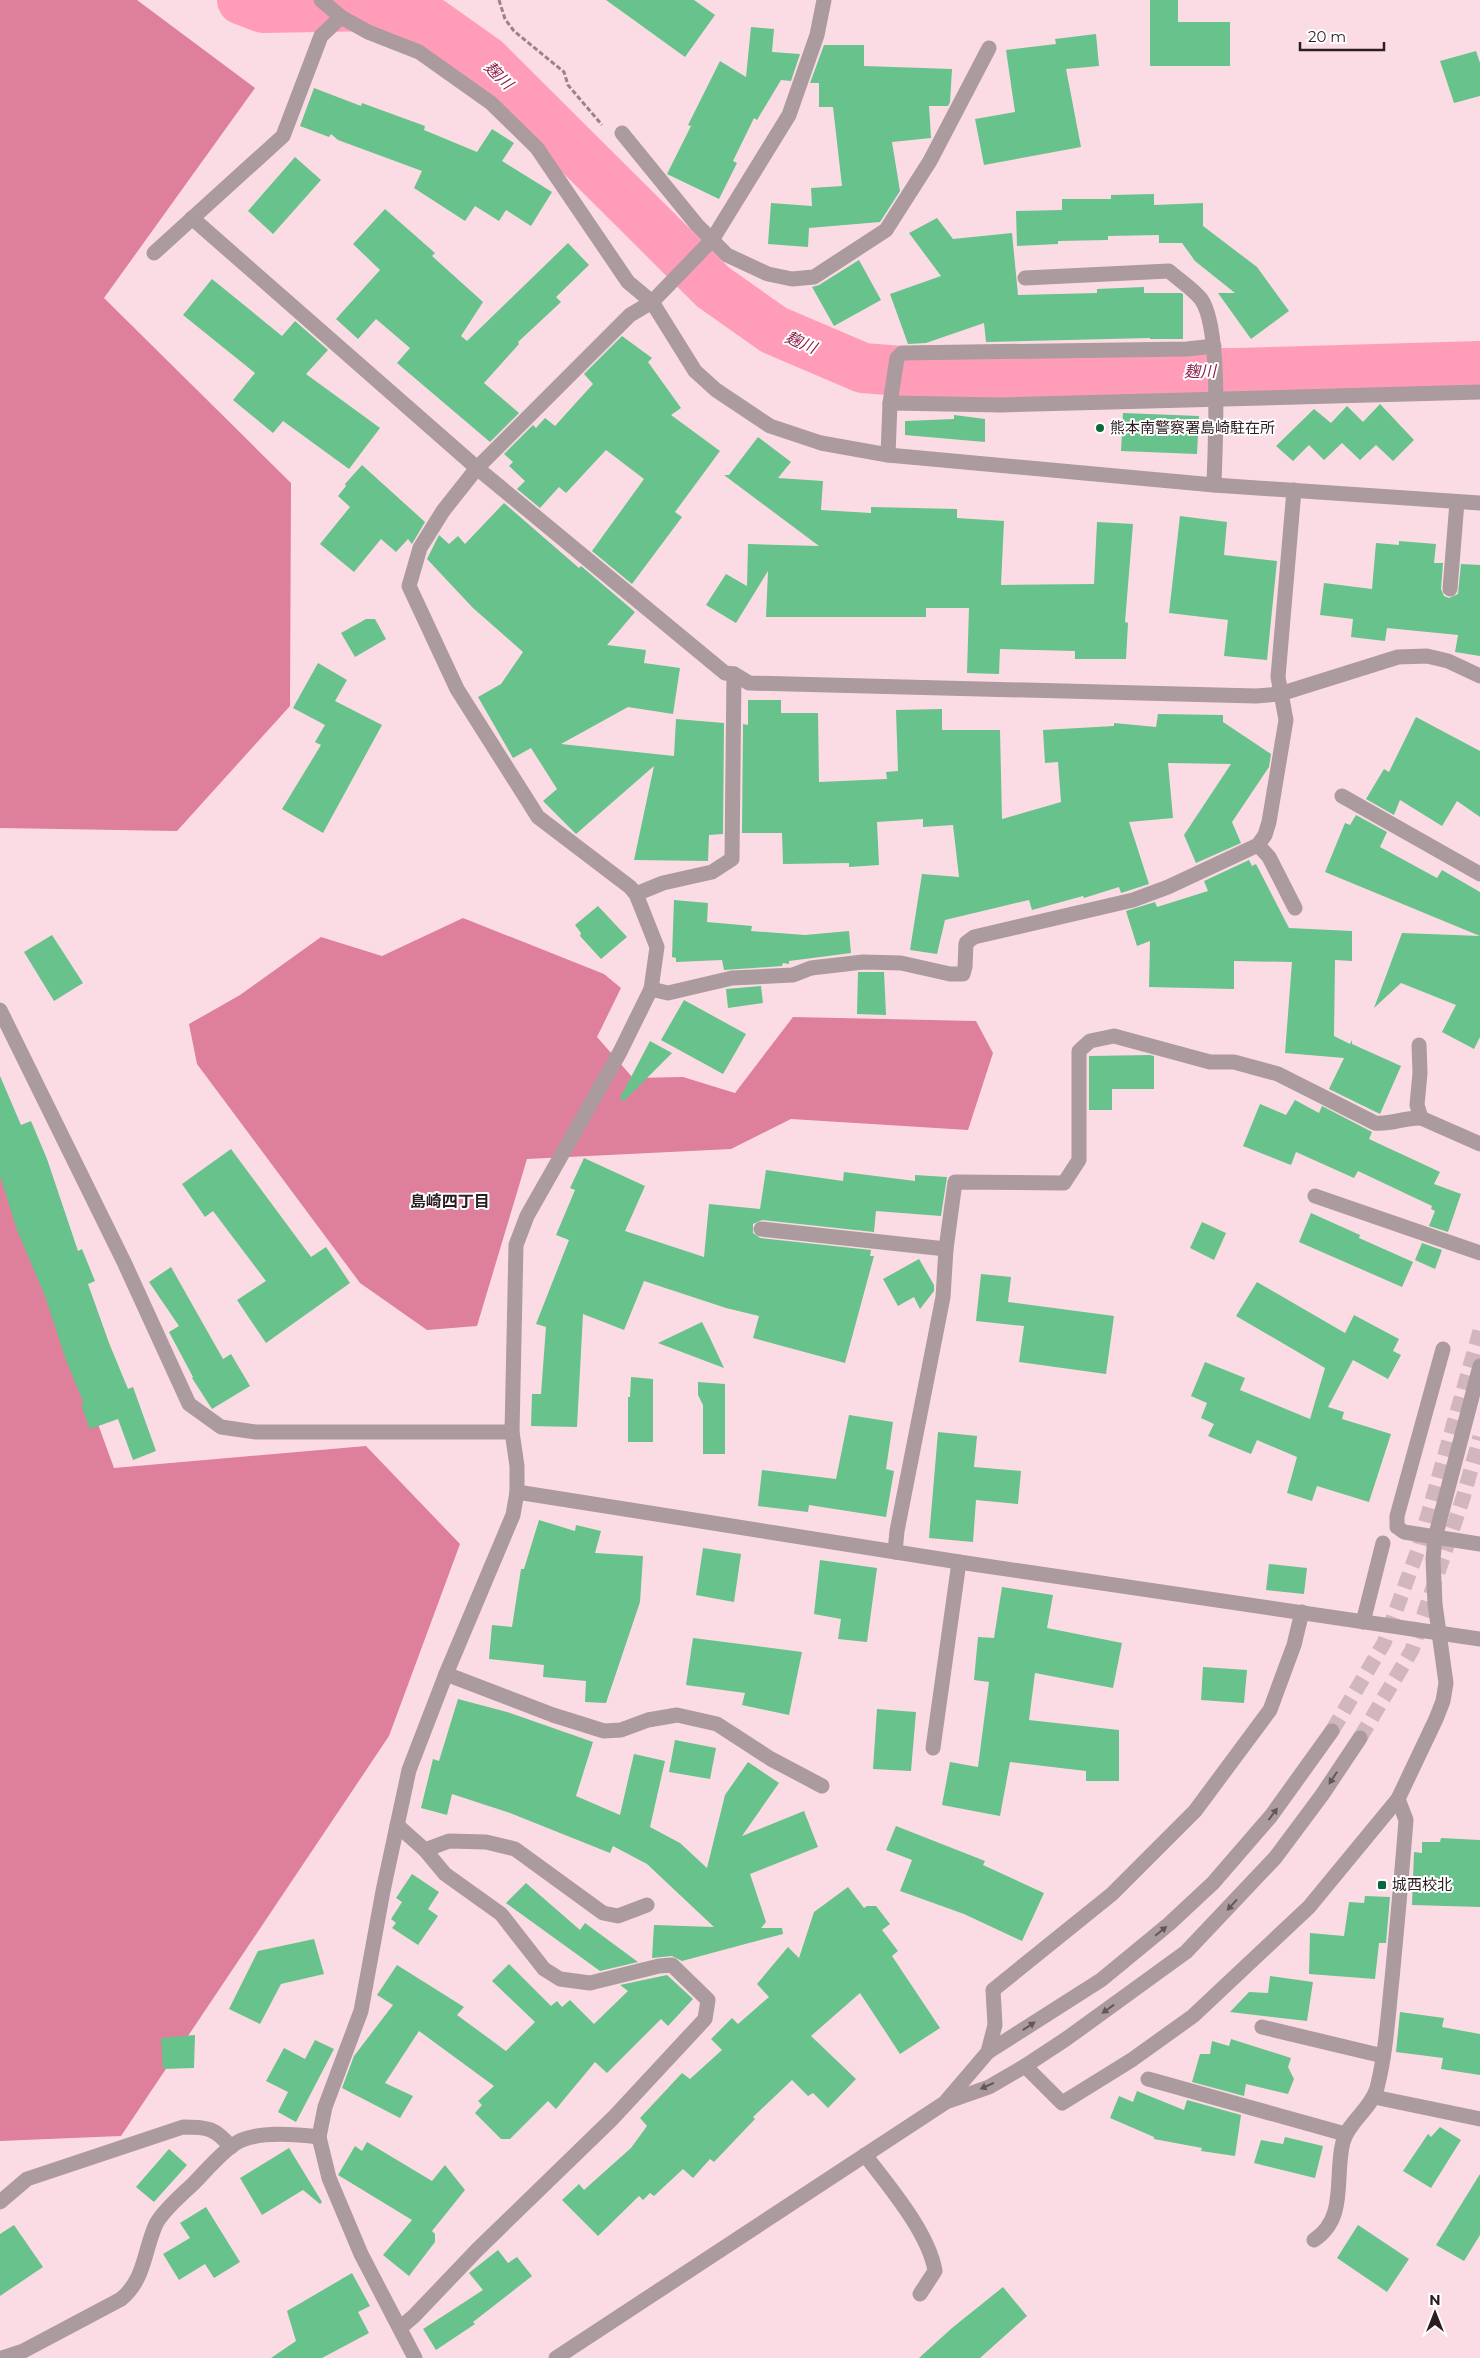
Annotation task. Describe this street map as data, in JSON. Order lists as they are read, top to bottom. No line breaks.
{"districts":["島崎四丁目"],"water":["麹川"],"places":{"other":["熊本南警察署島崎駐在所"],"transit":["城西校北"]},"scale_bar":"20 m","north":"top"}
